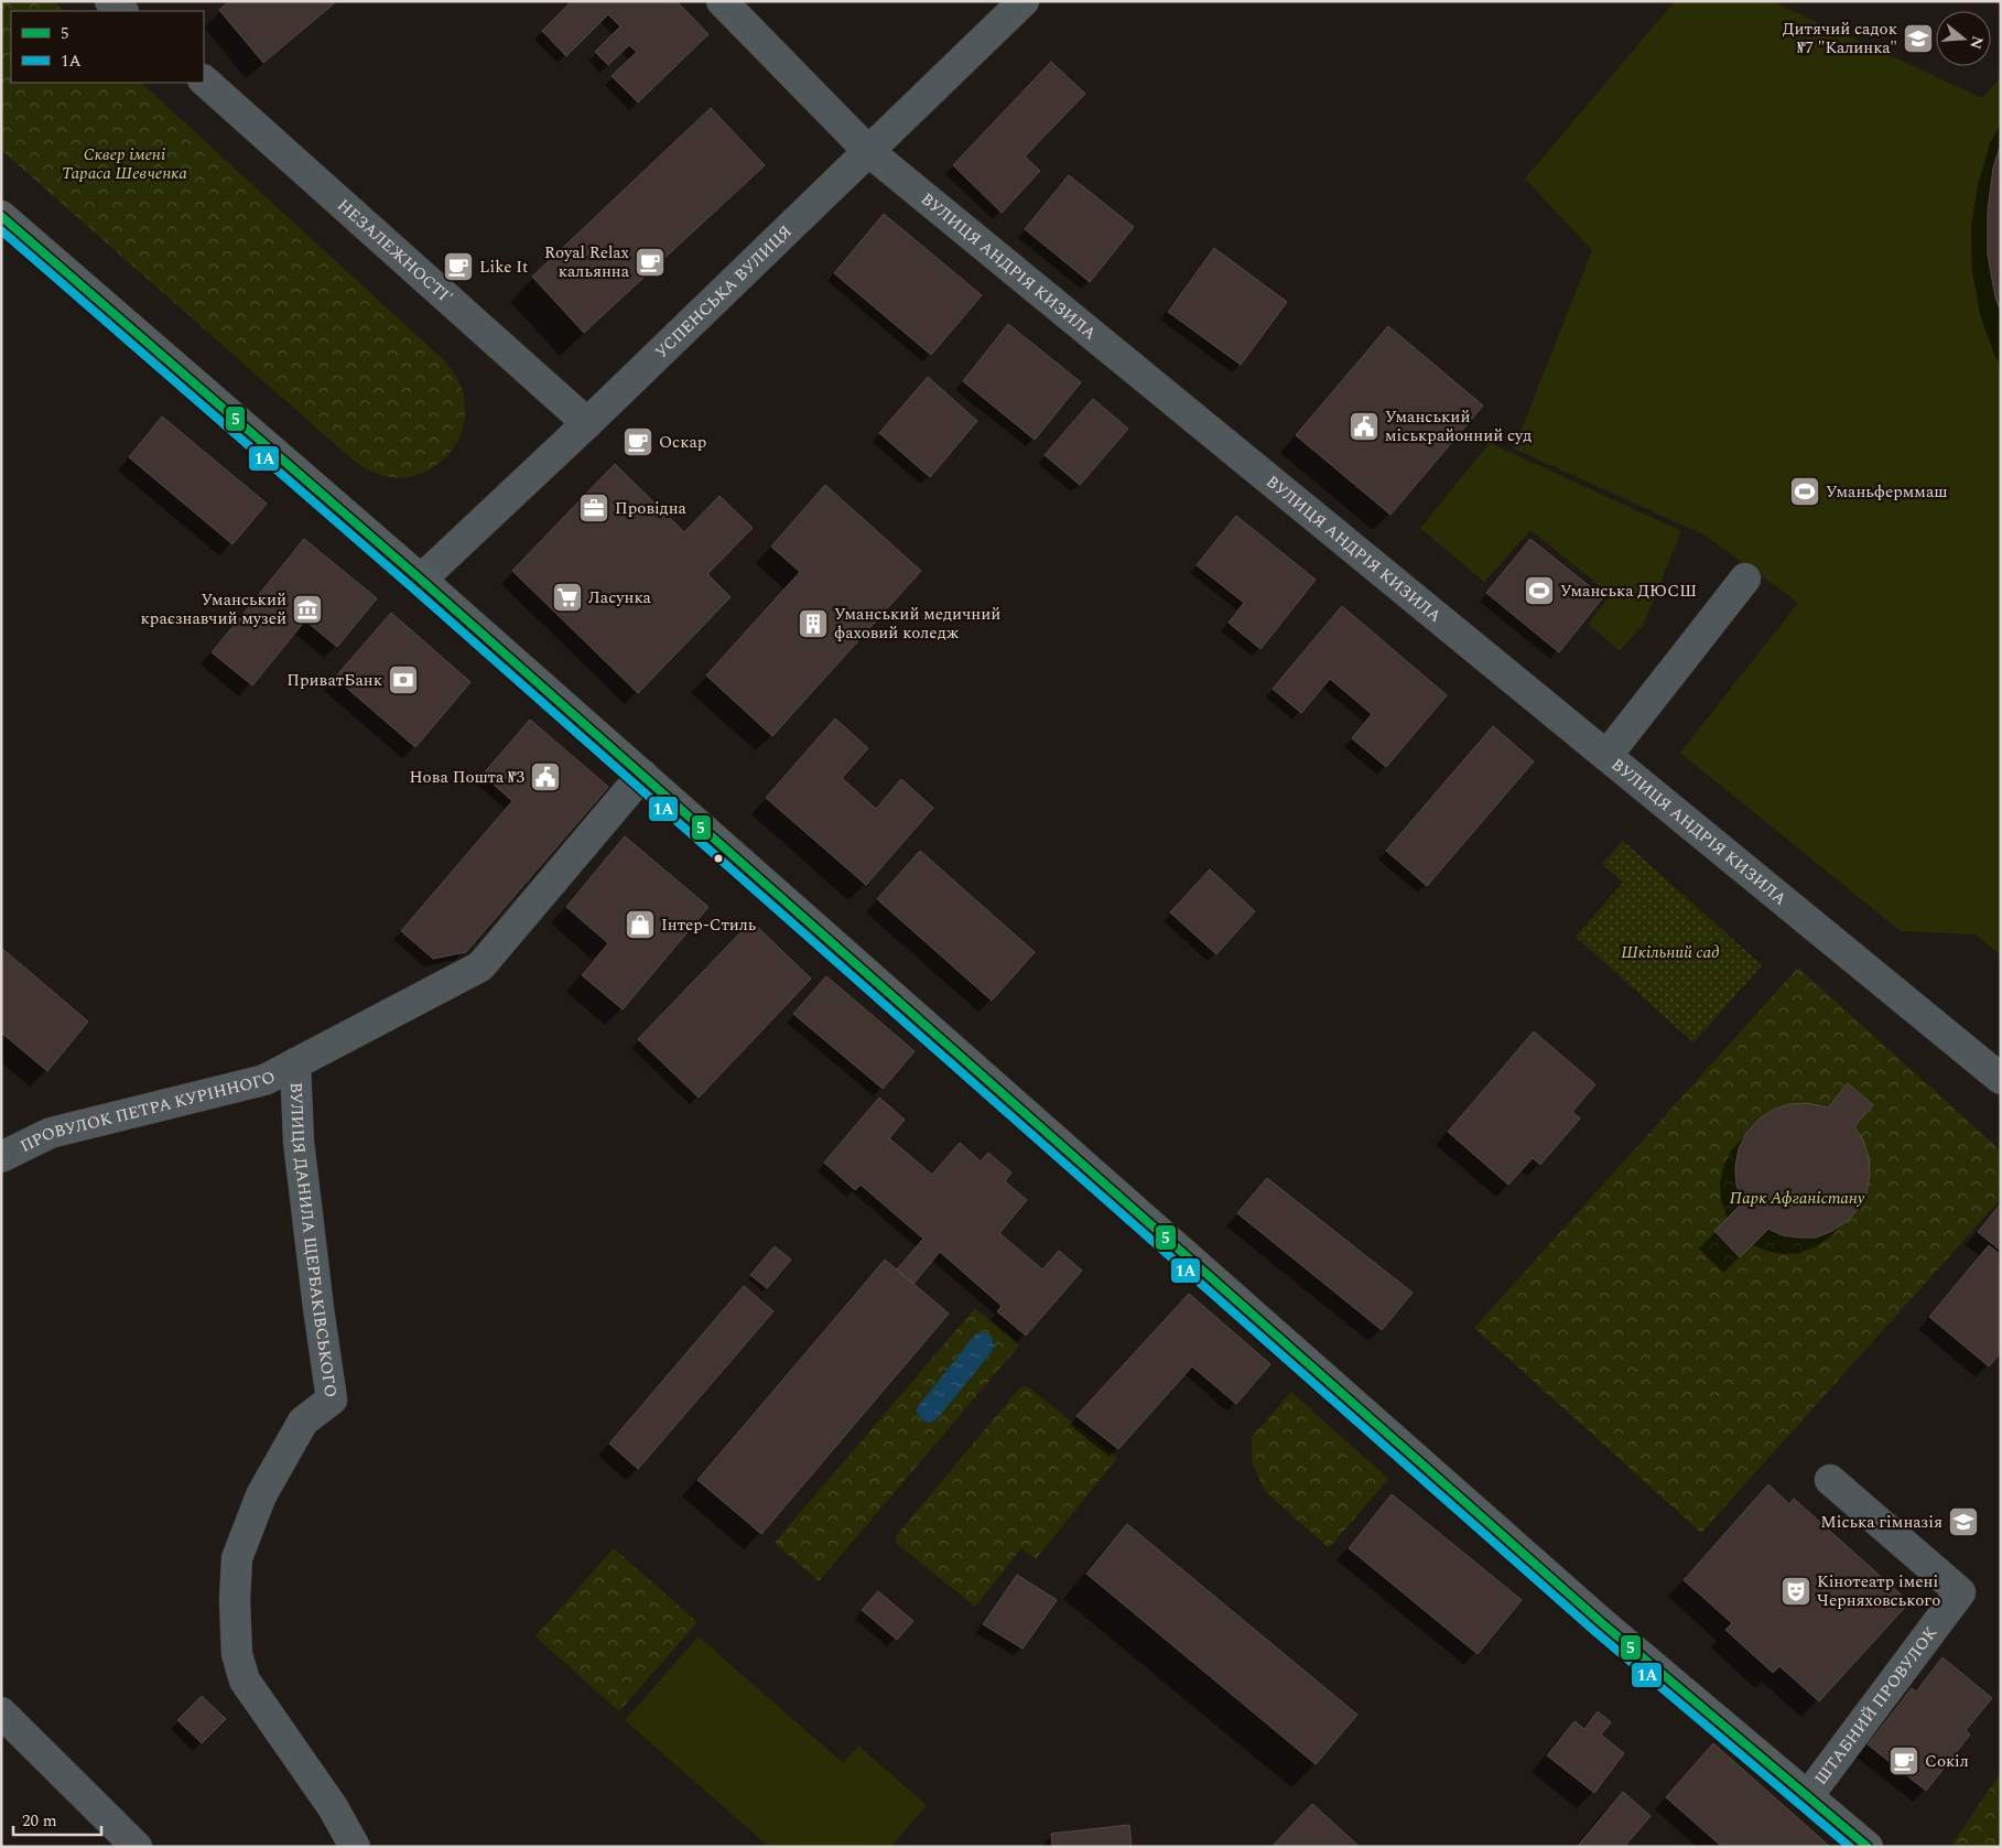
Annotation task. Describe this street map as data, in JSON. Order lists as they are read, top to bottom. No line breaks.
{"streets":{"street":["НЕЗАЛЕЖНОСТІ'","ВУЛИЦЯ АНДРІЯ КИЗИЛА","УСПЕНСЬКА ВУЛИЦЯ","ПРОВУЛОК ПЕТРА КУРІННОГО","ВУЛИЦЯ ДАНИЛА ЩЕРБАКІВСЬКОГО","ШТАБНИЙ ПРОВУЛОК"]},"crossings":[["НЕЗАЛЕЖНОСТІ'","УСПЕНСЬКА ВУЛИЦЯ"],["ВУЛИЦЯ АНДРІЯ КИЗИЛА","УСПЕНСЬКА ВУЛИЦЯ"],["ПРОВУЛОК ПЕТРА КУРІННОГО","ВУЛИЦЯ ДАНИЛА ЩЕРБАКІВСЬКОГО"]],"parks":["Сквер імені Тараса Шевченка","Шкільний сад","Парк Афганістану"],"places":{"school or university":["Дитячий садок №7 \"Калинка\"","Міська гімназія"],"cafe":["Royal Relax кальянна","Like It","Оскар","Сокіл"],"public building":["Уманський міськрайонний суд","Нова Пошта №3"],"sports":["Уманьферммаш","Уманська ДЮСШ"],"office":["Провідна"],"supermarket":["Ласунка"],"museum":["Уманський краєзнавчий музей"],"building":["Уманський медичний фаховий коледж"],"bank":["ПриватБанк"],"shop":["Інтер-Стиль"],"theatre":["Кінотеатр імені Черняховського"]},"lines":["transit line 5","transit line 1А"],"legend":["5","1А"],"scale_bar":"20 m","north":"right"}
